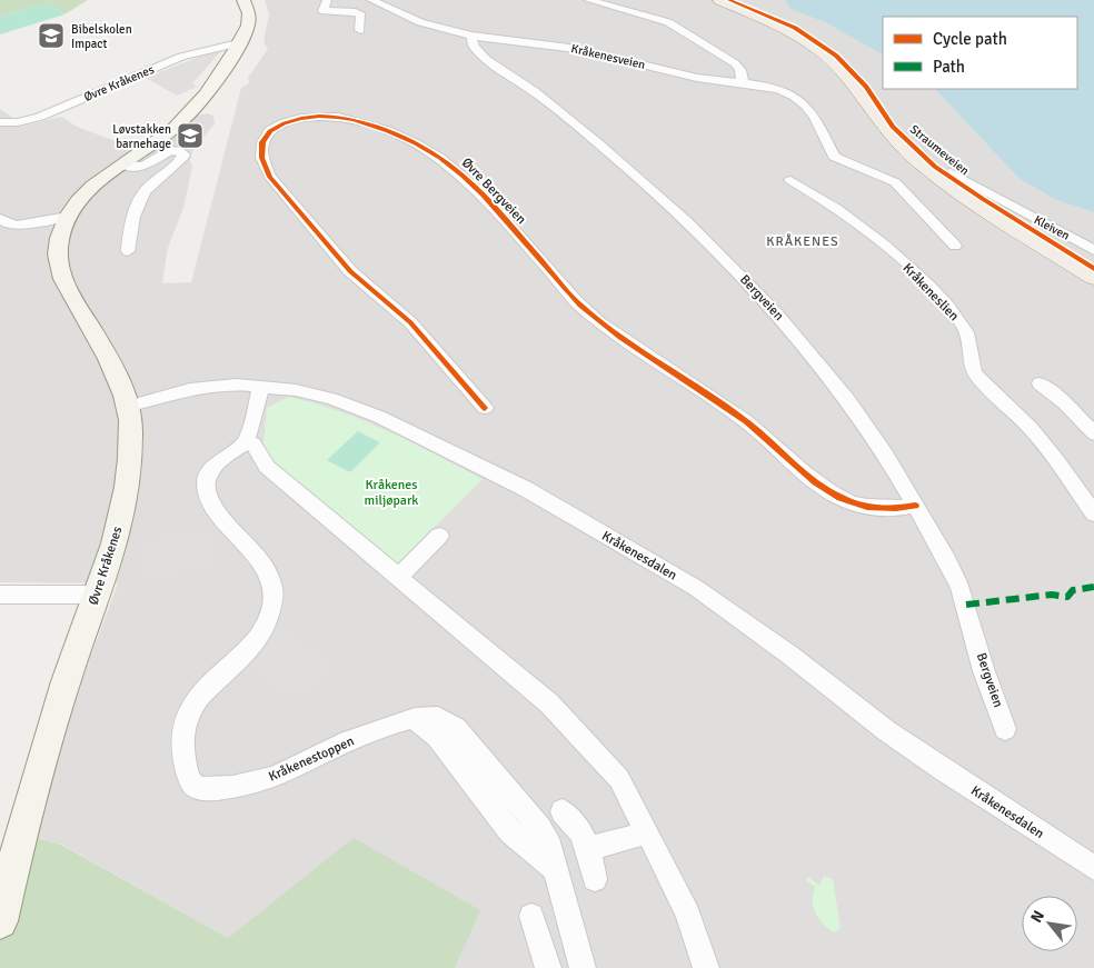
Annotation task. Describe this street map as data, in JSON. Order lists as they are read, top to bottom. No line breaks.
{"streets":{"main road":["Øvre Kråkenes","Straumeveien"],"street":["Kråkenesveien","Øvre Bergveien","Kleiven","Kråkeneslien","Bergveien","Kråkenesdalen","Kråkenestoppen"]},"crossings":[["Kråkenesveien","Bergveien"],["Øvre Kråkenes","Kråkenesdalen"],["Øvre Bergveien","Bergveien"]],"districts":["KRÅKENES"],"parks":["Kråkenes miljøpark"],"places":{"school or university":["Bibelskolen Impact","Løvstakken barnehage"]},"legend":["Cycle path","Path"],"north":"top left"}
